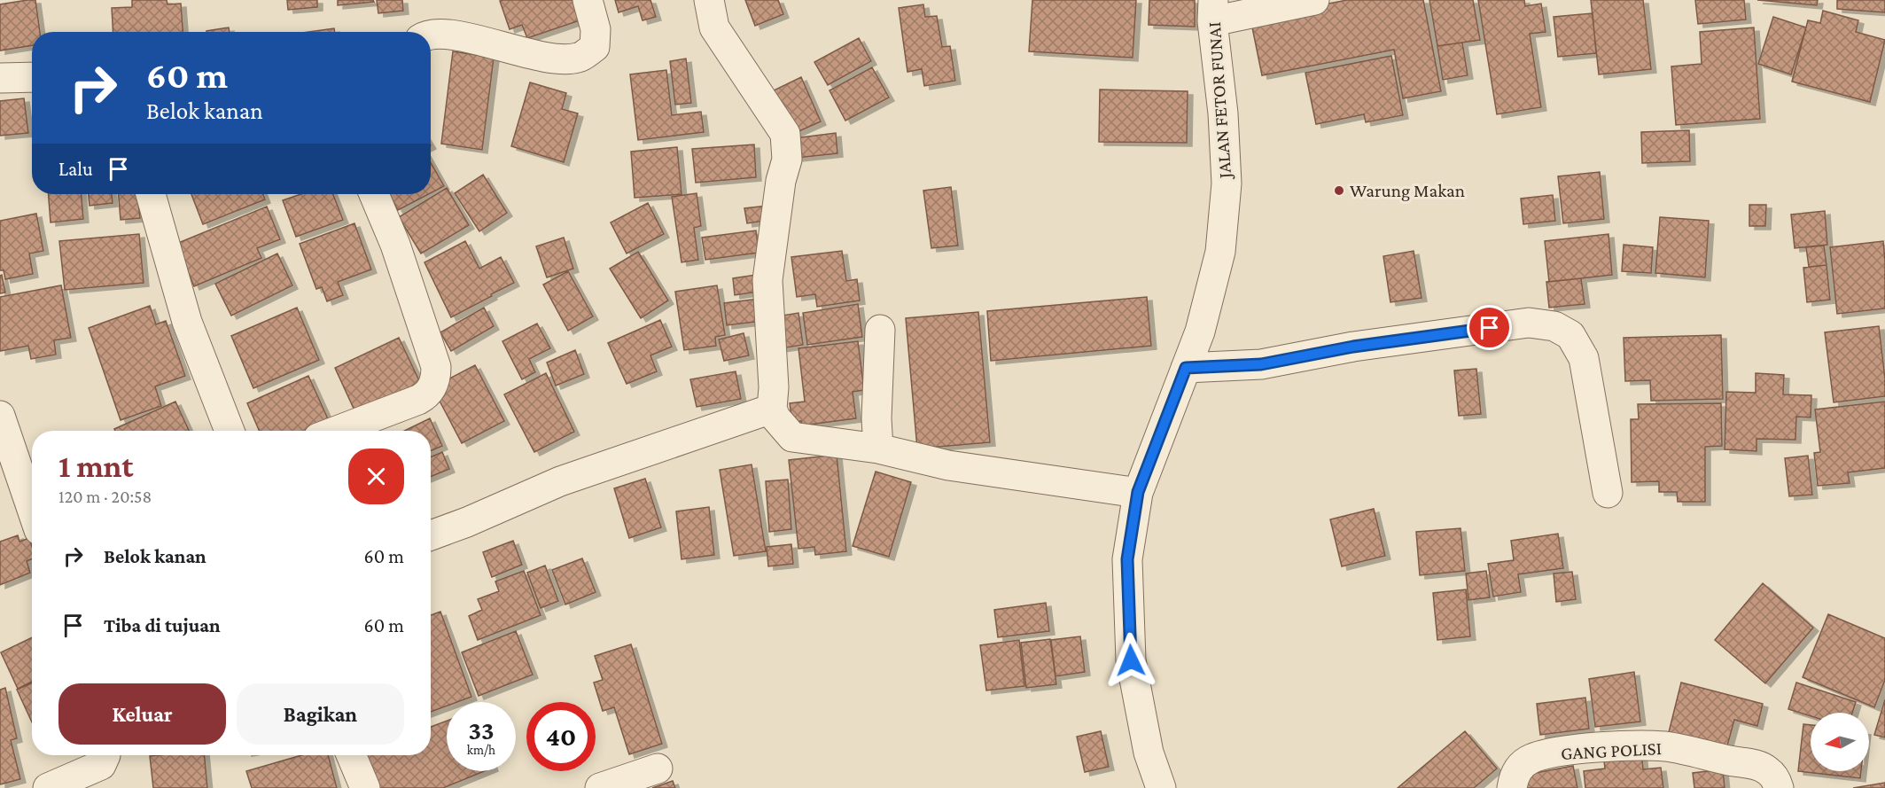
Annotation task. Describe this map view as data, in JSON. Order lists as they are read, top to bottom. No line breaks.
{"streets":{"street":["JALAN FETOR FUNAI","GANG POLISI"]},"places":["Warung Makan"],"north":"left","page":{"turn":["60 m","Belok kanan"],"then":"Lalu","heading":["1 mnt","120 m · 20:58"],"list":[{"name":"Belok kanan","value":"60 m"},{"name":"Tiba di tujuan","value":"60 m"}],"buttons":["Keluar","Bagikan"],"speed":"33 km/h","limit":"40"}}
